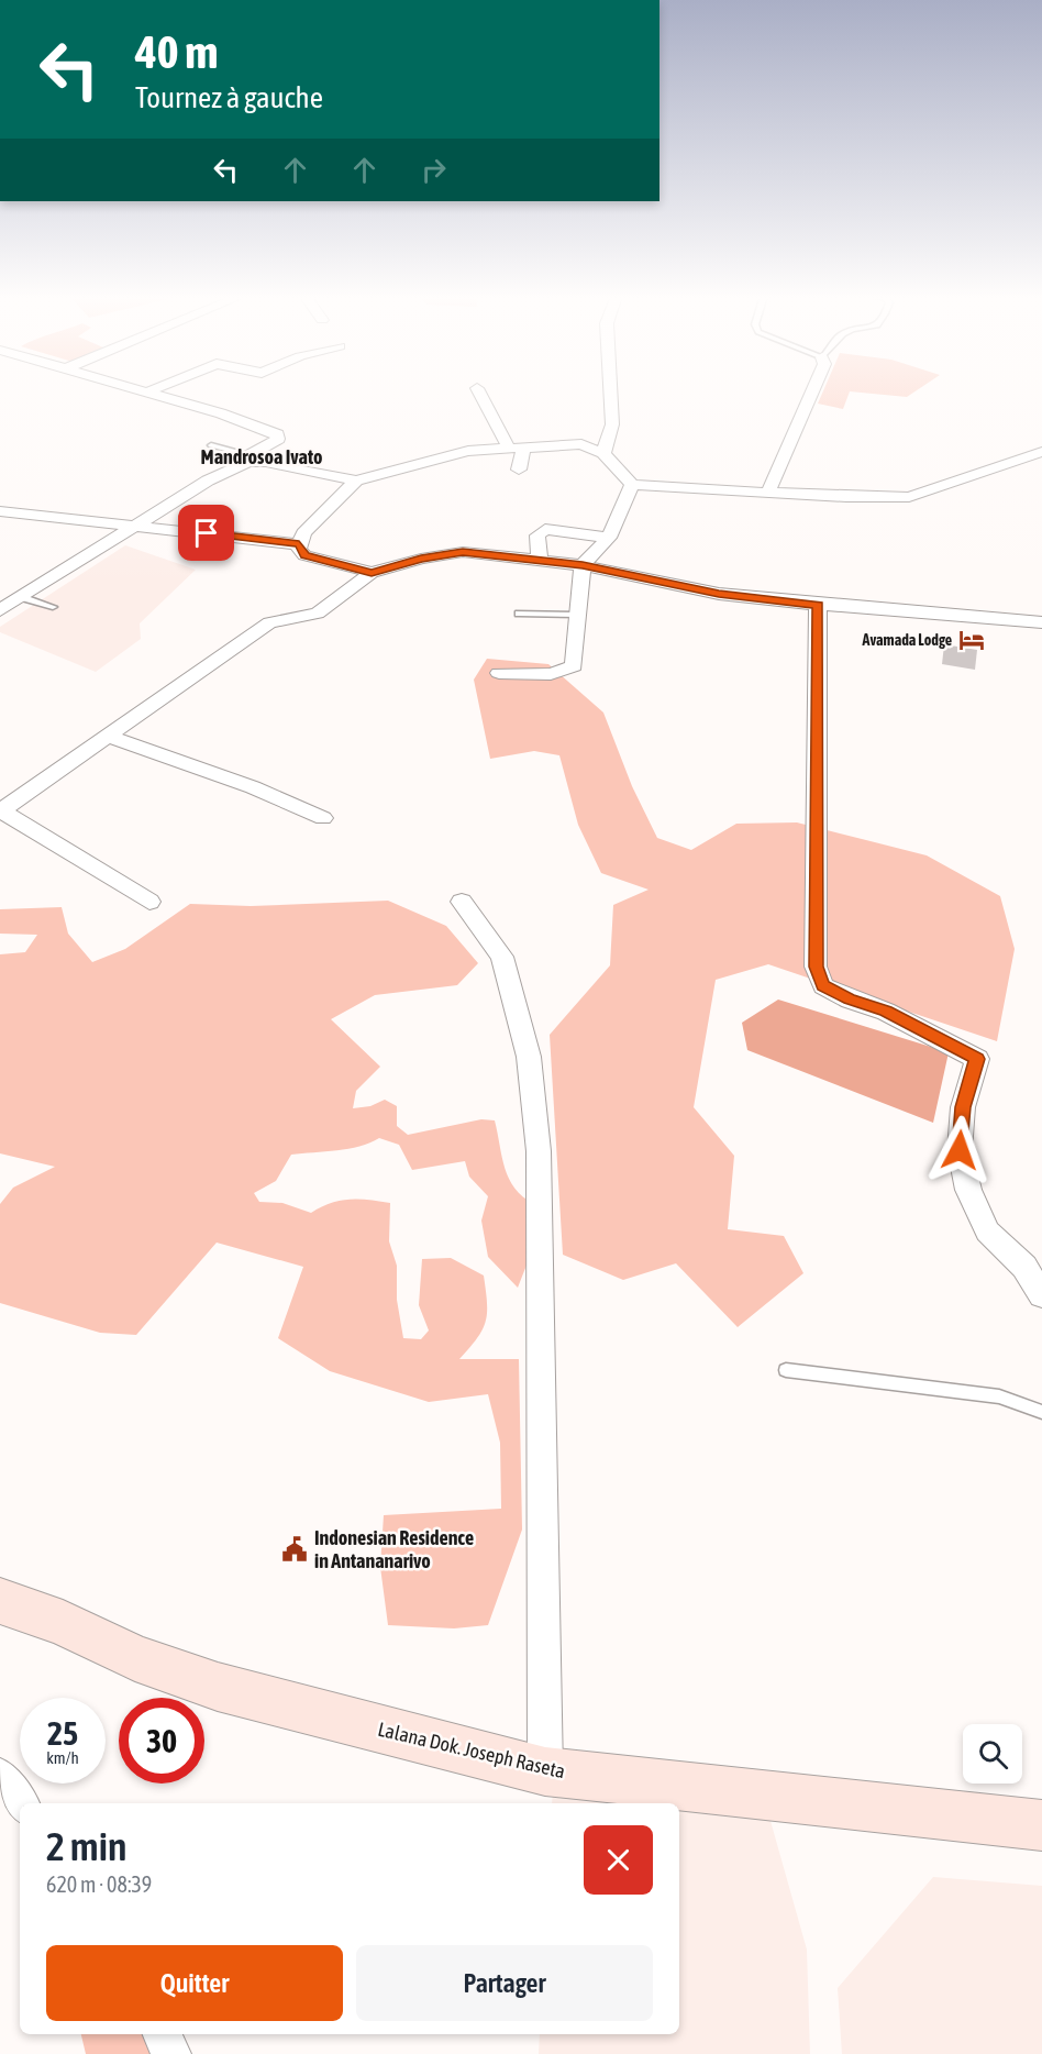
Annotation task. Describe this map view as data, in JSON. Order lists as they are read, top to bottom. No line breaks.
{"streets":{"main road":["Lalana Dok. Joseph Raseta"]},"districts":["Mandrosoa Ivato"],"places":{"hotel":["Avamada Lodge"],"public building":["Indonesian Residence in Antananarivo"]},"page":{"turn":["40 m","Tournez à gauche"],"speed":"25 km/h","limit":"30","heading":["2 min","620 m · 08:39"],"buttons":["Quitter","Partager"]}}
